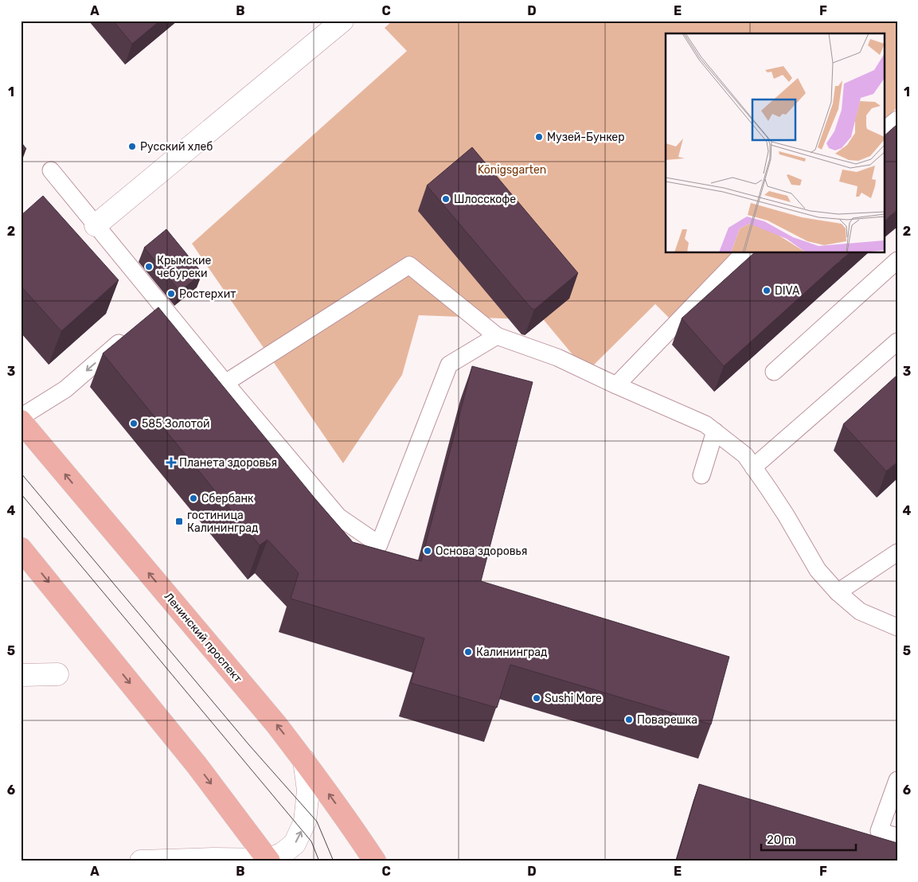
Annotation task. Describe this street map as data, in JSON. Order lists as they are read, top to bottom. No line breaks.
{"streets":{"main road":["Ленинский проспект"]},"parks":["Königsgarten"],"places":{"other":["Музей-Бункер","Русский хлеб","Шлосскофе","Крымские чебуреки","DIVA","Ростерхит","585 Золотой","Сбербанк","Основа здоровья","Калининград","Sushi More","Поварешка"],"health":["Планета здоровья"],"transit":["гостиница Калининград"]},"scale_bar":"20 m","grid":{"columns":["A","B","C","D","E","F"],"rows":["1","2","3","4","5","6"]}}
